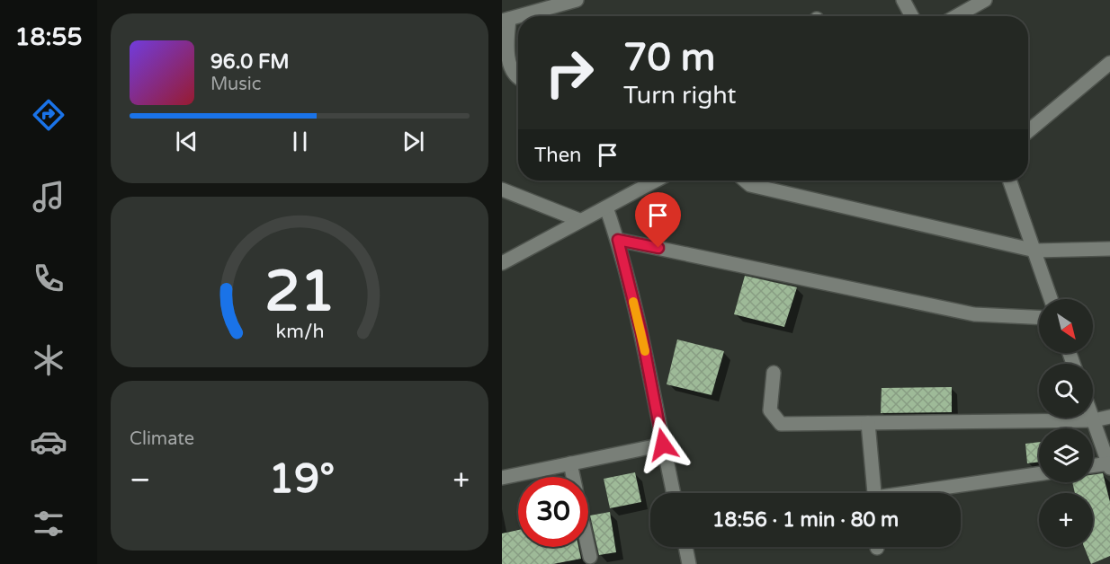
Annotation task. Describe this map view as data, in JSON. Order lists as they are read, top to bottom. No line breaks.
{"north":"bottom right","page":{"tabs":"18:55","turn":["70 m","Turn right"],"song":["96.0 FM","Music"],"then":"Then","map_buttons":"+","tile":"Climate","heat":["−","19°","+"],"limit":"30","trip":"18:56 · 1 min · 80 m","gauge":["21","km/h"]}}
